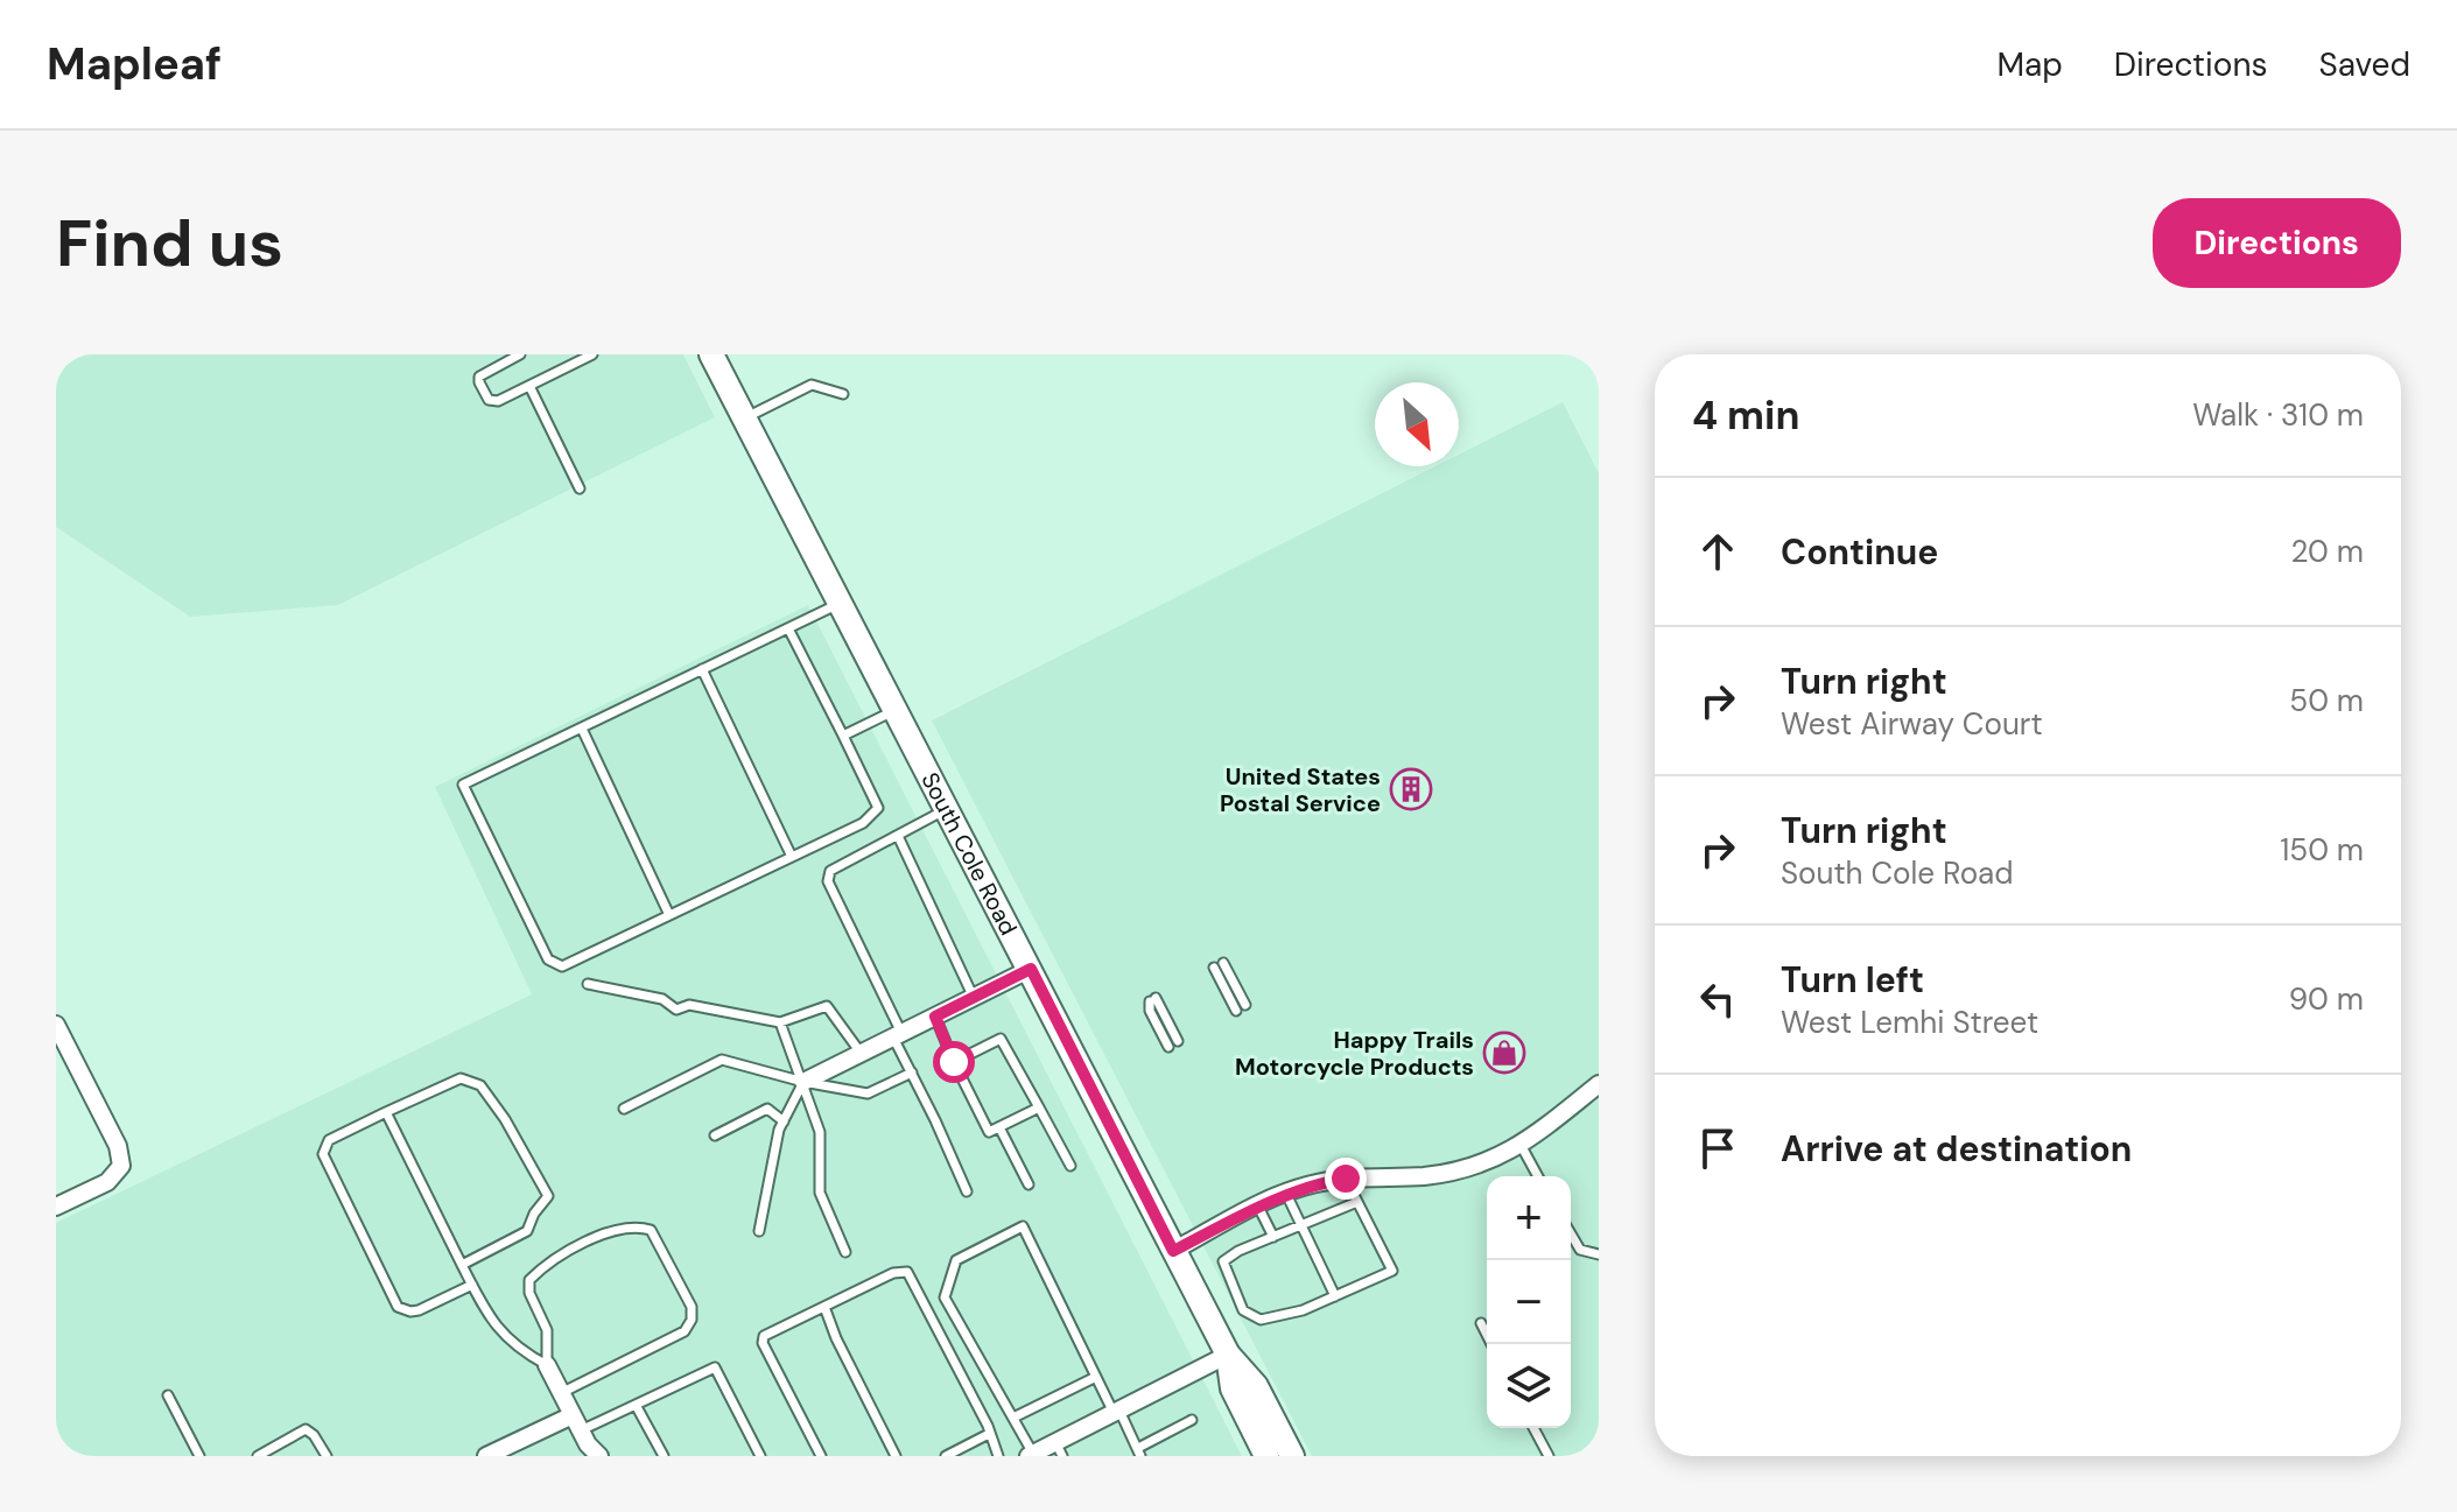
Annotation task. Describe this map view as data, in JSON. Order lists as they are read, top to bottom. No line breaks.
{"streets":{"main road":["South Cole Road"]},"places":{"building":["United States Postal Service"],"shop":["Happy Trails Motorcycle Products"]},"north":"bottom right","page":{"header":"Mapleaf","nav":["Map","Directions","Saved"],"buttons":"Directions","title":"Find us","heading":["4 min","Walk · 310 m"],"list":[["Continue","20 m"],["Turn right","West Airway Court","50 m"],["Turn right","South Cole Road","150 m"],["Turn left","West Lemhi Street","90 m"],"Arrive at destination"],"map_buttons":["+","−"]}}
